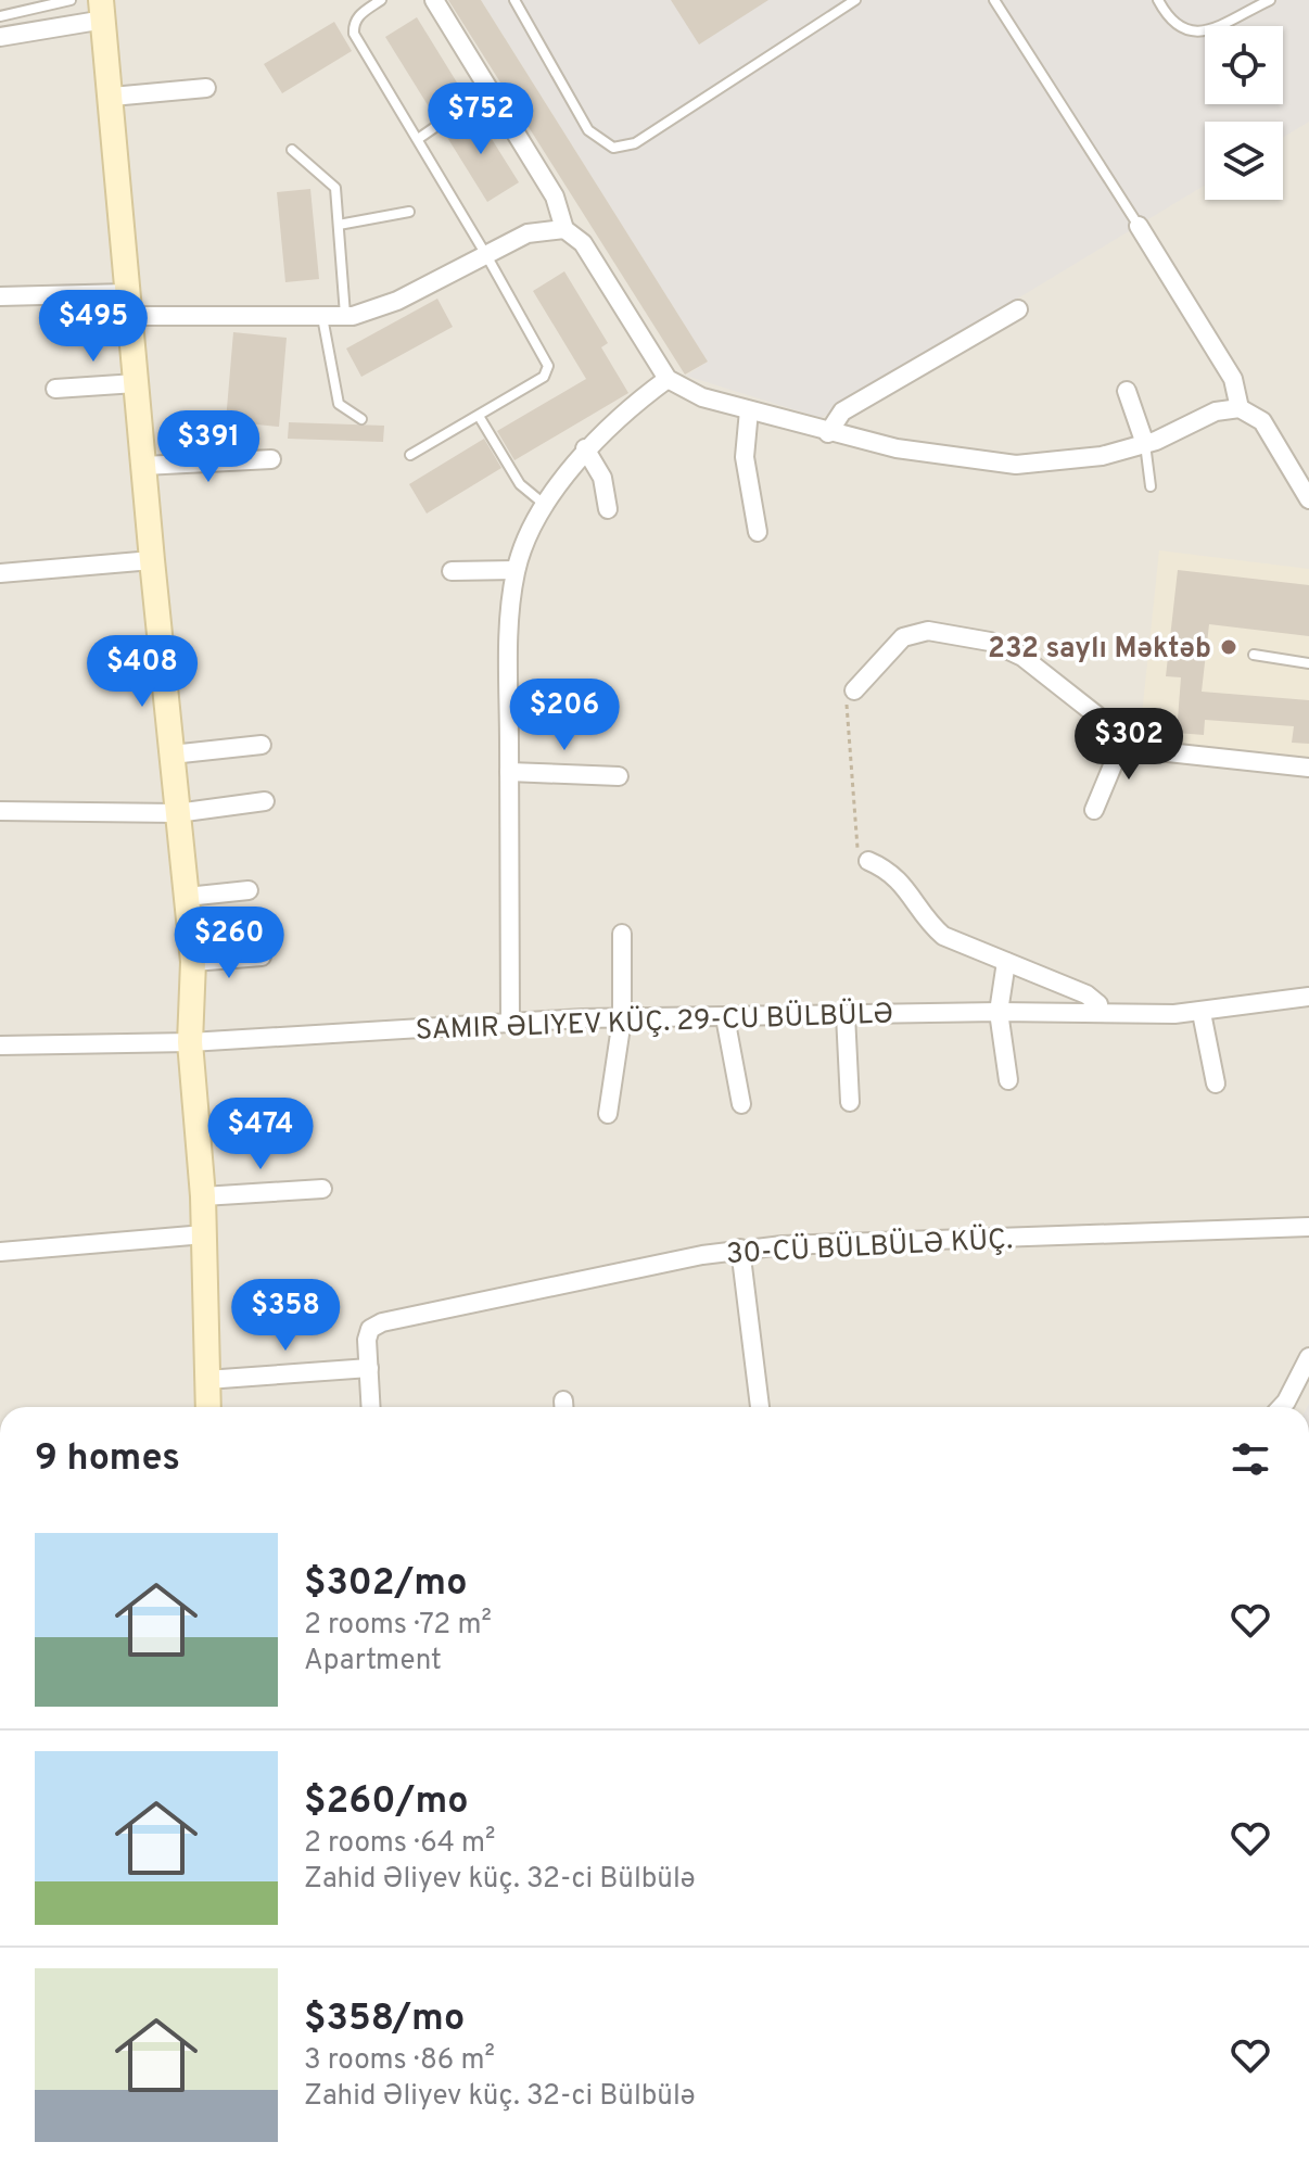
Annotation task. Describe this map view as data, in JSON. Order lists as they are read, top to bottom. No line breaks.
{"streets":{"street":["SAMIR ƏLIYEV KÜÇ. 29-CU BÜLBÜLƏ","30-CÜ BÜLBÜLƏ KÜÇ."]},"places":["232 saylı Məktəb"],"page":{"price":["$752","$495","$391","$408","$206","$302","$260","$474","$358"],"heading":"9 homes","list":[{"name":"$302/mo","note":"2 rooms · 72 m² · Apartment"},{"name":"$260/mo","note":"2 rooms · 64 m² · Zahid Əliyev küç. 32-ci Bülbülə"},{"name":"$358/mo","note":"3 rooms · 86 m² · Zahid Əliyev küç. 32-ci Bülbülə"}]}}
